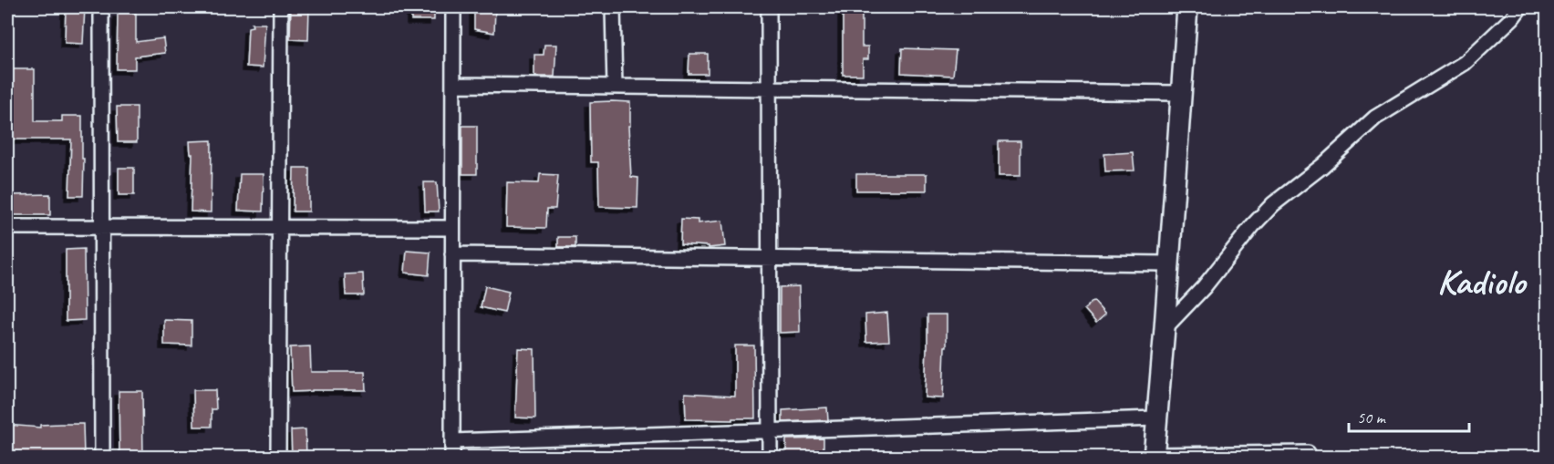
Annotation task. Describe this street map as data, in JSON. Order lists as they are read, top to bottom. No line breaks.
{"districts":["Kadiolo"],"scale_bar":"50 m"}
